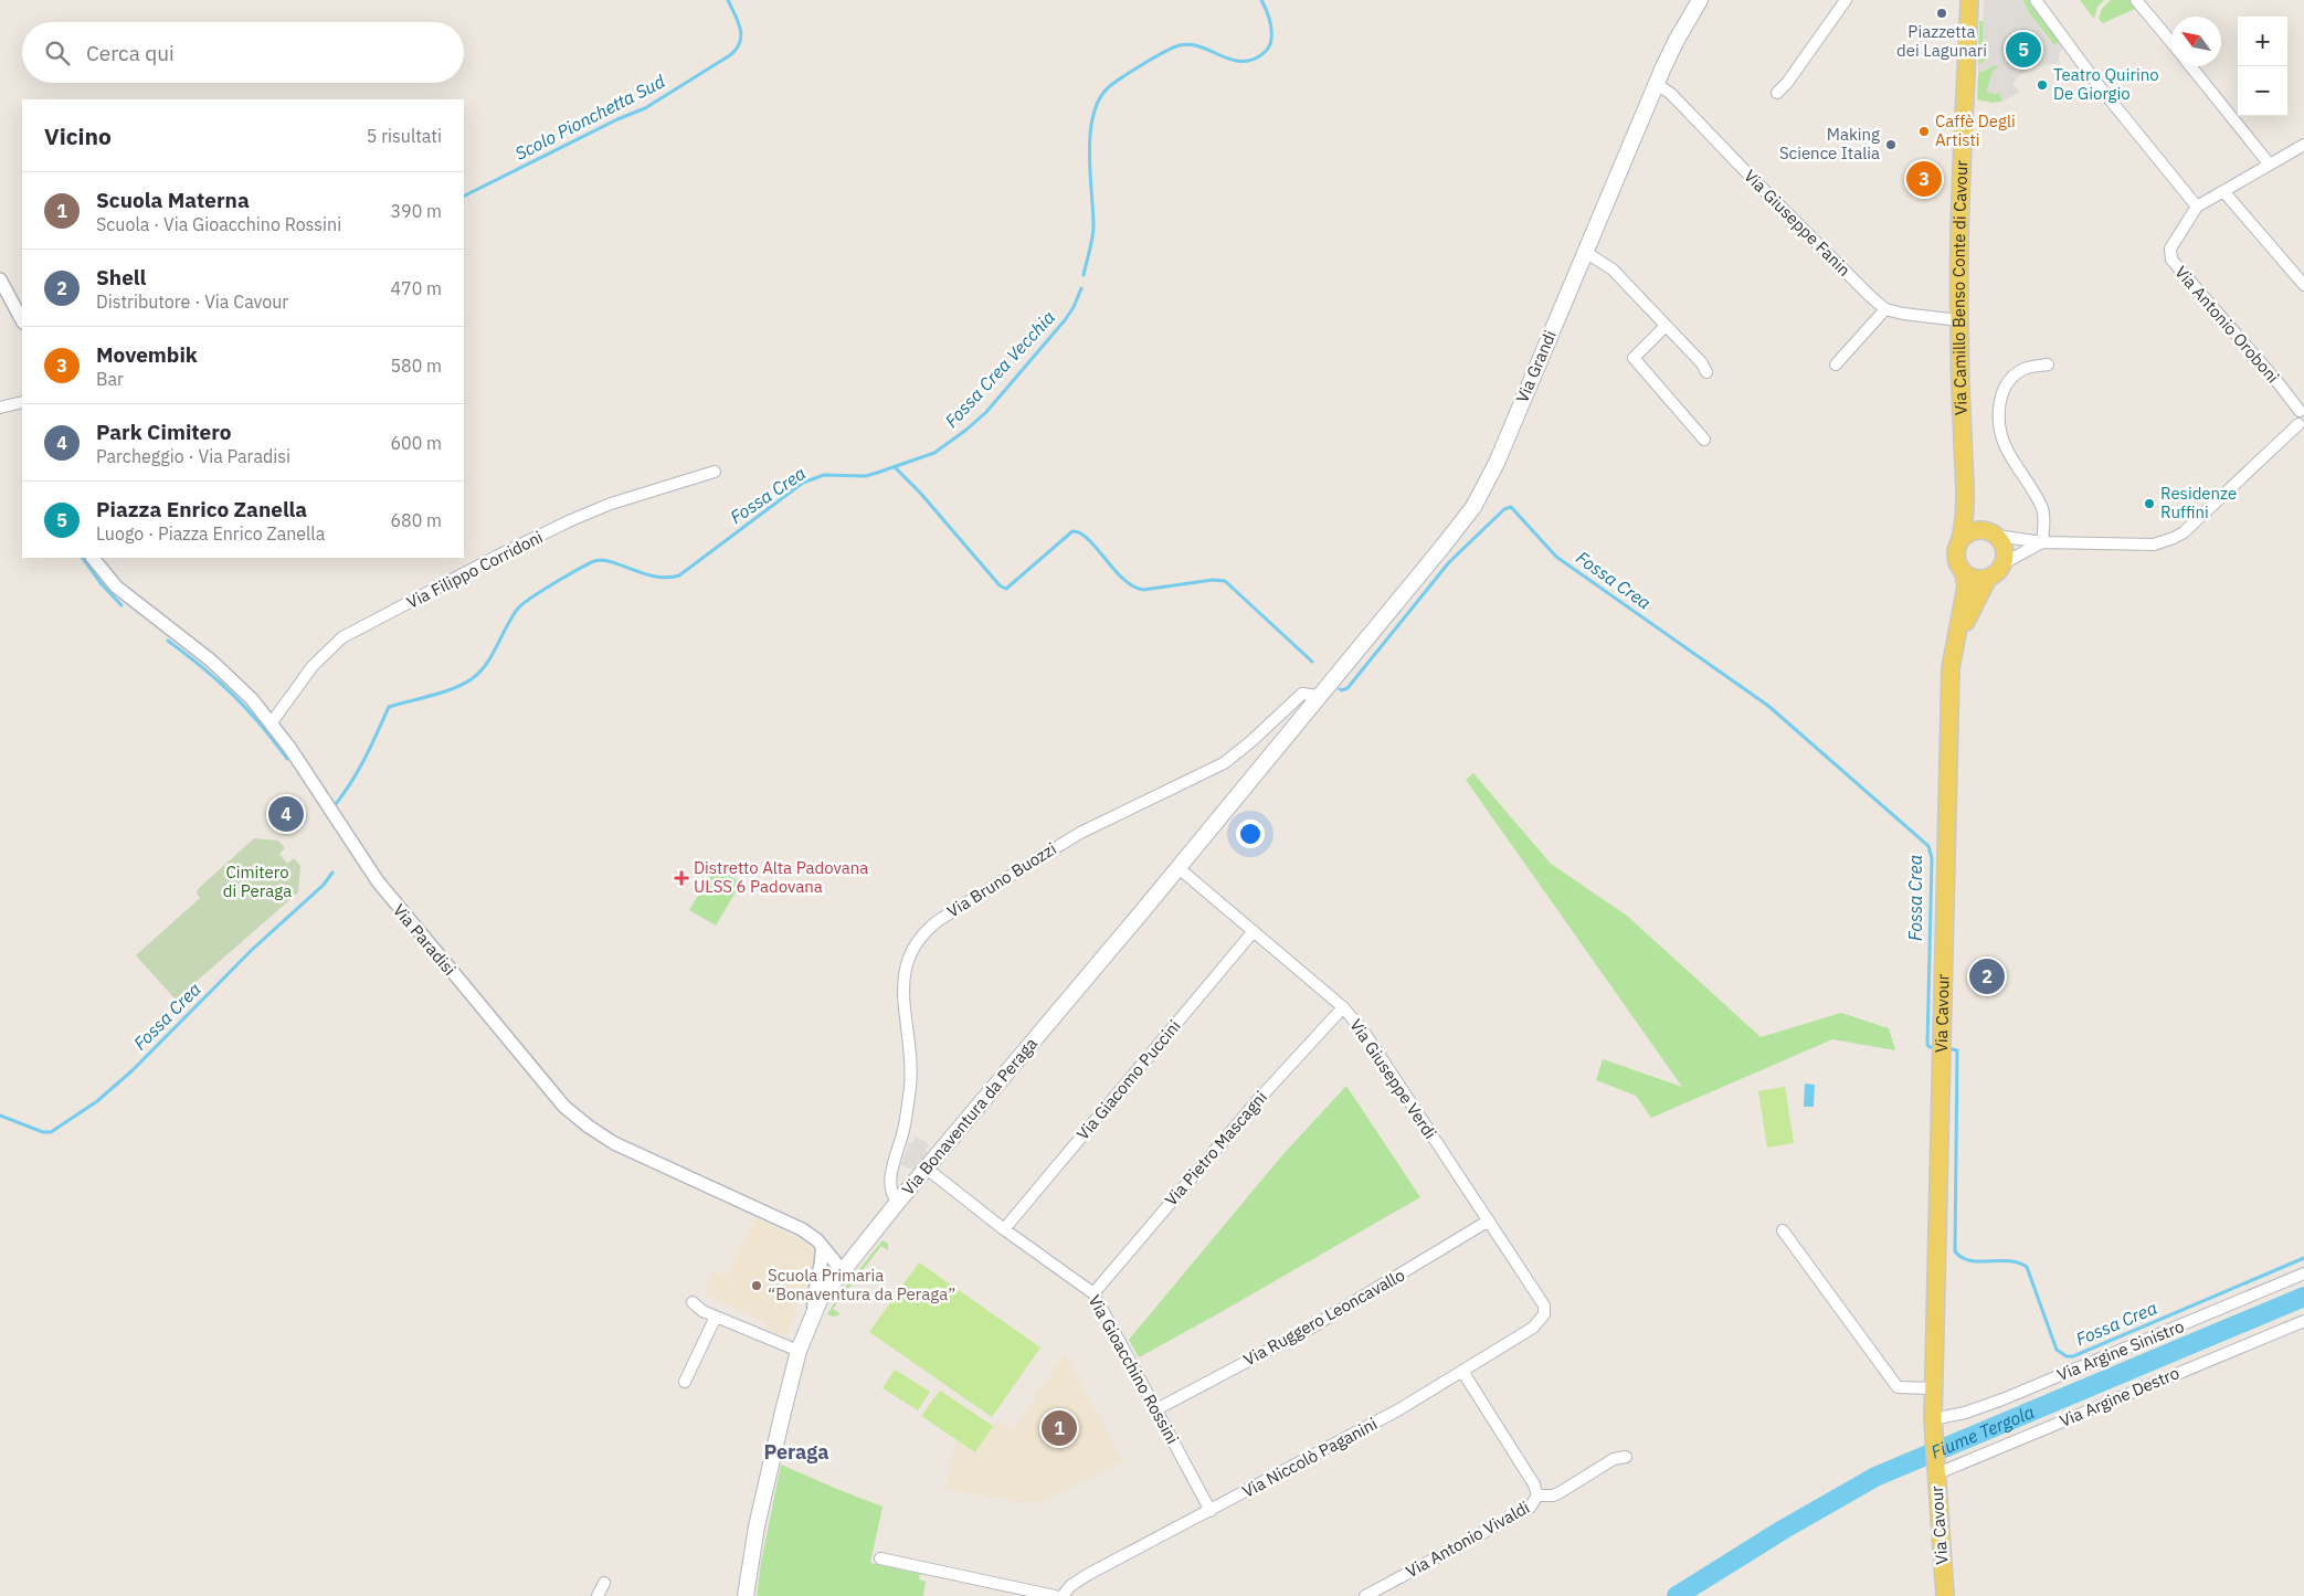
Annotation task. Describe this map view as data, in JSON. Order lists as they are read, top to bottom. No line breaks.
{"streets":{"main road":["Via Camillo Benso Conte di Cavour","Via Grandi","Via Cavour","Via Bonaventura da Peraga"],"street":["Via Giuseppe Fanin","Via Antonio Oroboni","Via Filippo Corridoni","Via Bruno Buozzi","Via Paradisi","Via Giuseppe Verdi","Via Giacomo Puccini","Via Pietro Mascagni","Via Ruggero Leoncavallo","Via Argine Sinistro","Via Gioacchino Rossini","Via Argine Destro","Via Niccolò Paganini","Via Antonio Vivaldi"]},"crossings":[["Via Giuseppe Fanin","Via Grandi"],["Via Grandi","Via Bruno Buozzi"],["Via Grandi","Via Bonaventura da Peraga"],["Via Filippo Corridoni","Via Paradisi"],["Via Bruno Buozzi","Via Bonaventura da Peraga"],["Via Paradisi","Via Bonaventura da Peraga"],["Via Cavour","Via Argine Sinistro"],["Via Cavour","Via Argine Destro"],["Via Giuseppe Verdi","Via Giacomo Puccini"],["Via Giuseppe Verdi","Via Bonaventura da Peraga"],["Via Giuseppe Verdi","Via Pietro Mascagni"],["Via Giuseppe Verdi","Via Ruggero Leoncavallo"],["Via Giuseppe Verdi","Via Niccolò Paganini"],["Via Giacomo Puccini","Via Gioacchino Rossini"],["Via Bonaventura da Peraga","Via Gioacchino Rossini"],["Via Pietro Mascagni","Via Gioacchino Rossini"],["Via Ruggero Leoncavallo","Via Gioacchino Rossini"],["Via Gioacchino Rossini","Via Niccolò Paganini"]],"districts":["Peraga"],"water":["Scolo Pionchetta Sud","Fossa Crea Vecchia","Fossa Crea","Fiume Tergola"],"parks":["Cimitero di Peraga"],"places":{"other":["Piazzetta dei Lagunari","Teatro Quirino De Giorgio","Caffè Degli Artisti","Making Science Italia","Residenze Ruffini","Scuola Primaria “Bonaventura da Peraga”"],"health":["Distretto Alta Padovana ULSS 6 Padovana"]},"north":"top left","page":{"map_buttons":["+","−"],"search":"Cerca qui","pins":["5","3","4","2","1"],"heading":["Vicino","5 risultati"],"list":[{"mark":"1","name":"Scuola Materna","note":"Scuola · Via Gioacchino Rossini","value":"390 m"},{"mark":"2","name":"Shell","note":"Distributore · Via Cavour","value":"470 m"},{"mark":"3","name":"Movembik","note":"Bar","value":"580 m"},{"mark":"4","name":"Park Cimitero","note":"Parcheggio · Via Paradisi","value":"600 m"},{"mark":"5","name":"Piazza Enrico Zanella","note":"Luogo · Piazza Enrico Zanella","value":"680 m"}]}}
